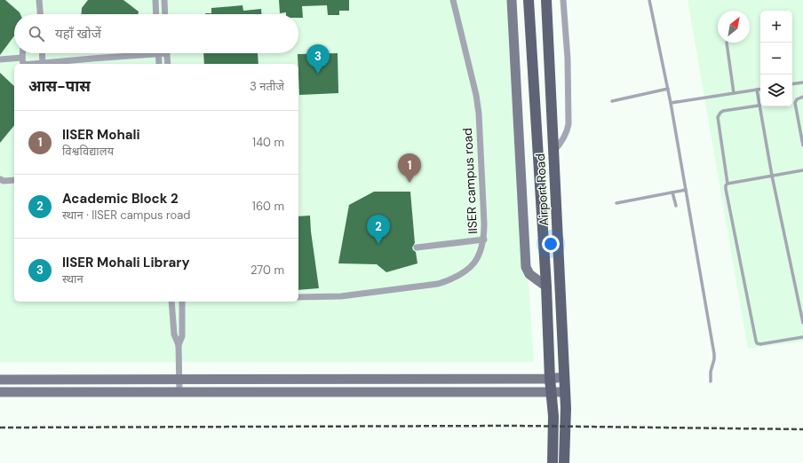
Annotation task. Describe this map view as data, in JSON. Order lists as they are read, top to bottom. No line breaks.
{"streets":{"main road":["Airport Road"],"street":["IISER campus road"]},"north":"top right","page":{"map_buttons":["+","−"],"search":"यहाँ खोजें","pins":["3","1","2"],"heading":["आस-पास","3 नतीजे"],"list":[{"mark":"1","name":"IISER Mohali","note":"विश्वविद्यालय","value":"140 m"},{"mark":"2","name":"Academic Block 2","note":"स्थान · IISER campus road","value":"160 m"},{"mark":"3","name":"IISER Mohali Library","note":"स्थान","value":"270 m"}]}}
